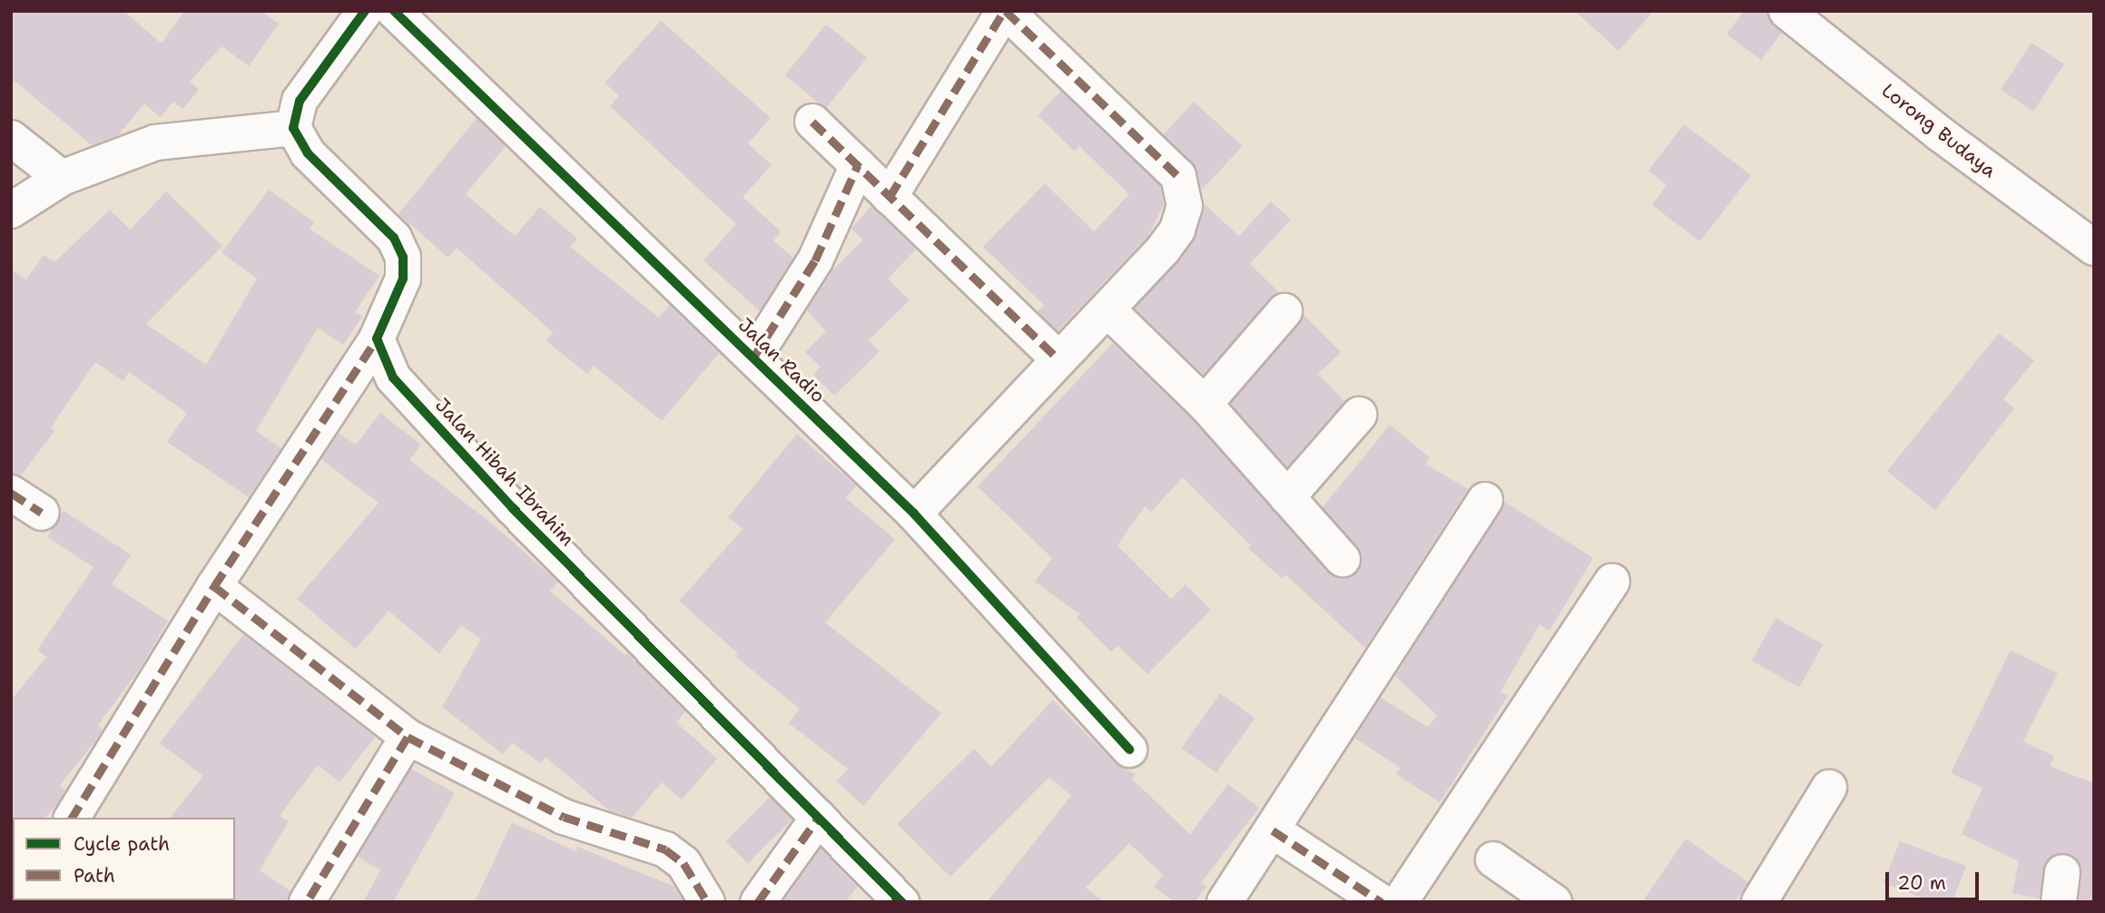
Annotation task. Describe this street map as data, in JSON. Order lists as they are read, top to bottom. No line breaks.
{"streets":{"street":["Lorong Budaya","Jalan Radio","Jalan Hibah Ibrahim"]},"legend":["Cycle path","Path"],"scale_bar":"20 m"}
